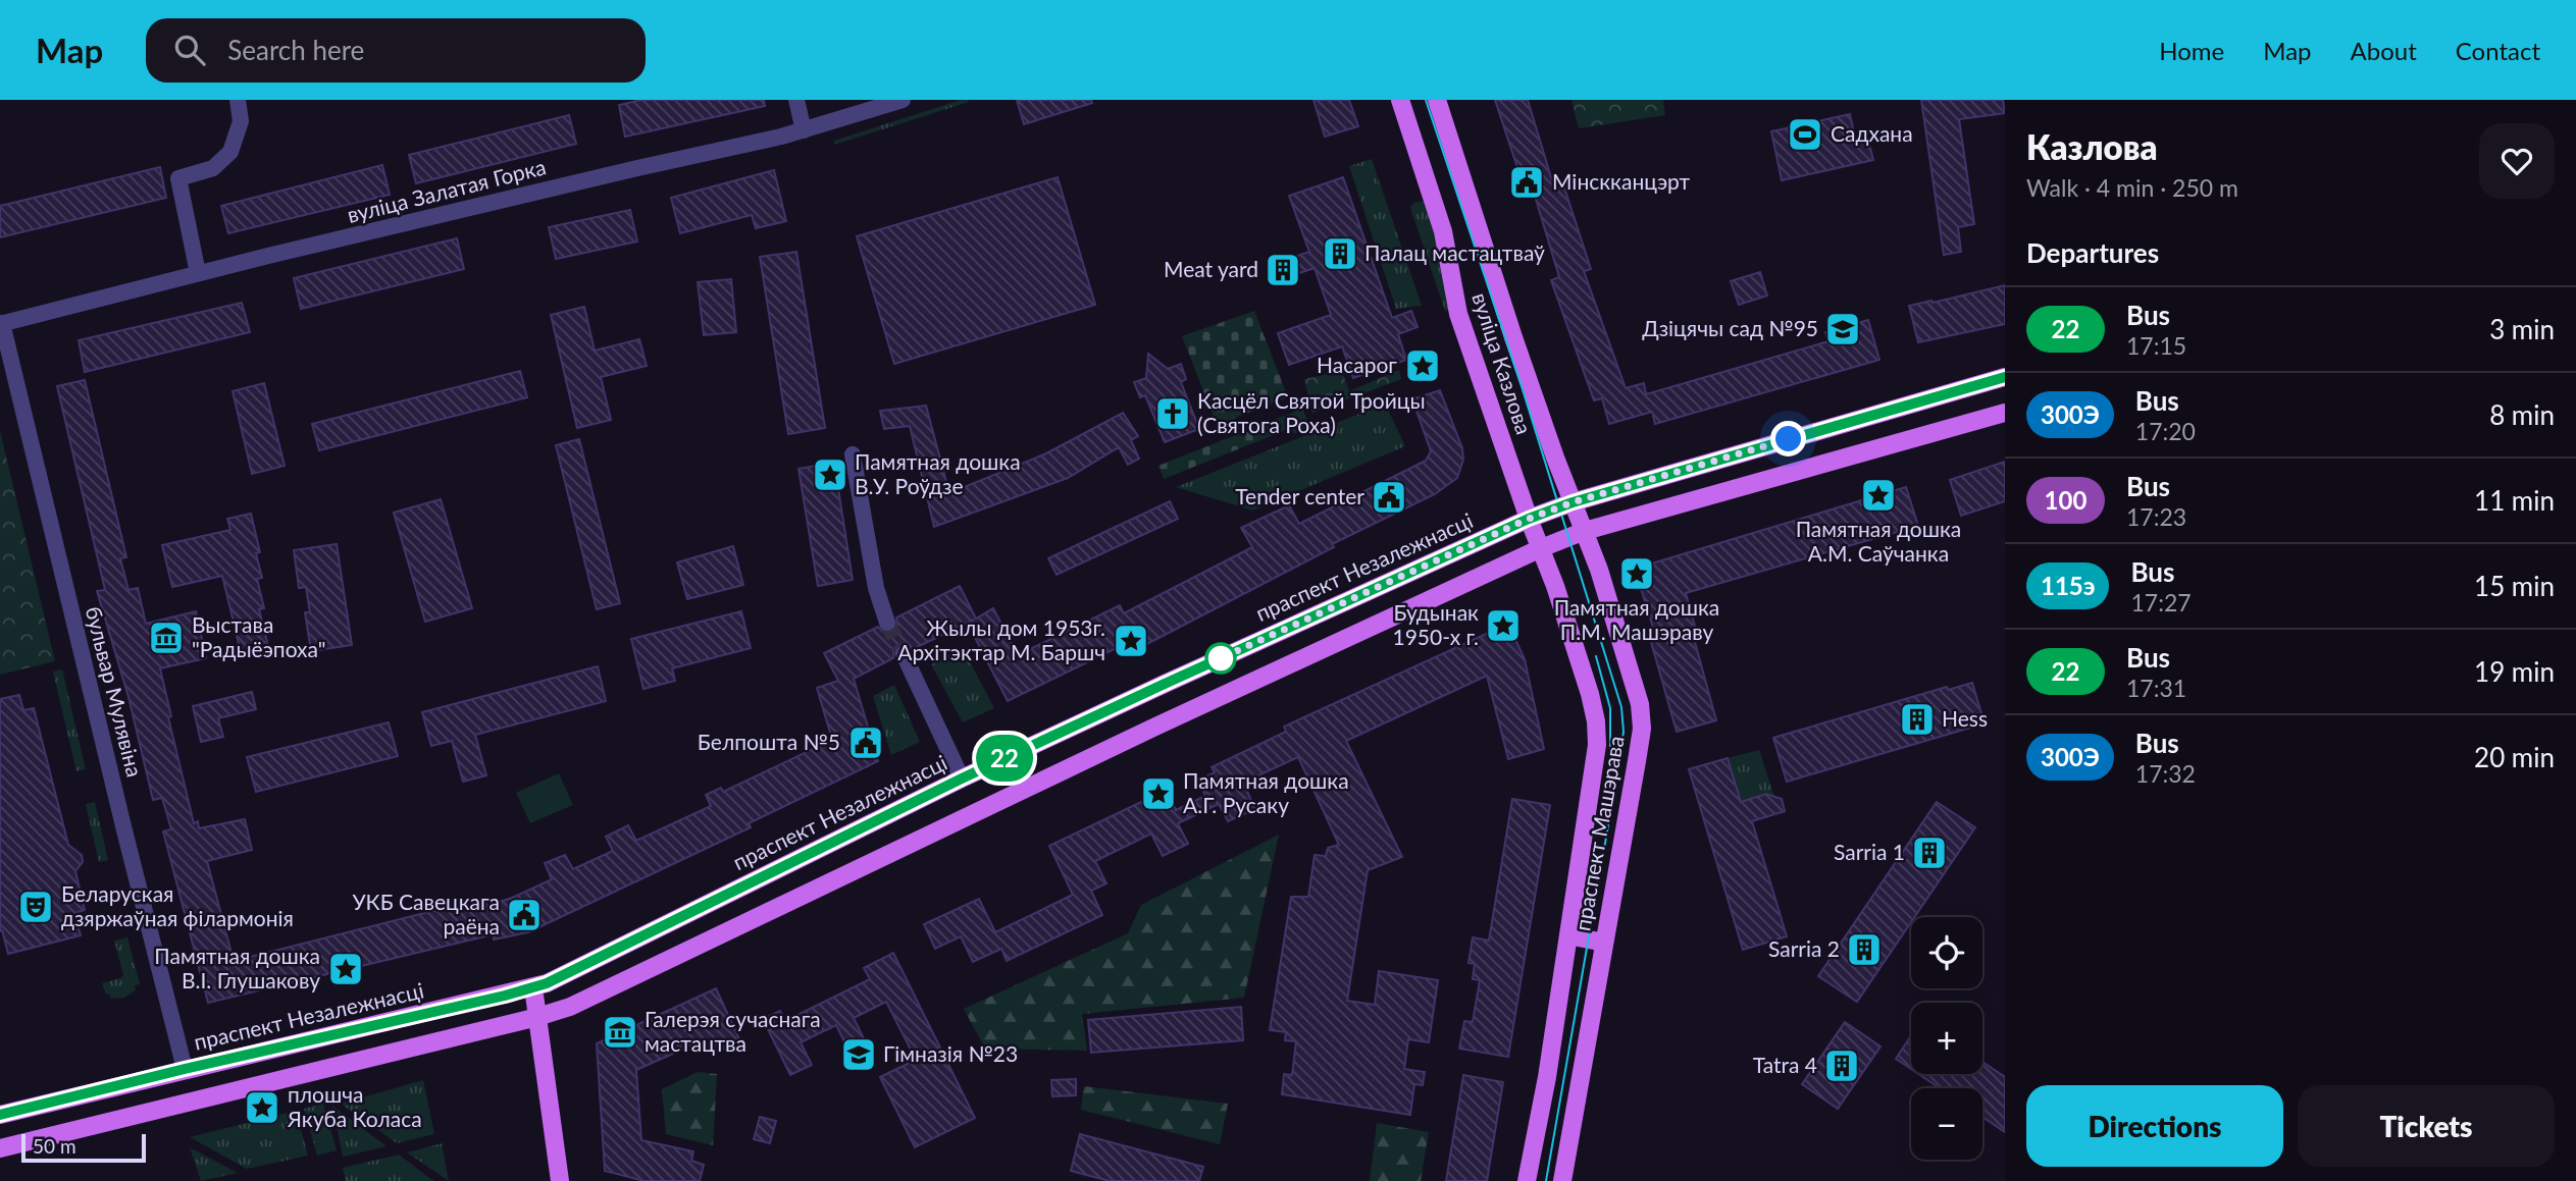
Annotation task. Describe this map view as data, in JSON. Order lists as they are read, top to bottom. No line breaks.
{"streets":{"main road":["вуліца Казлова","праспект Незалежнасці","праспект Машэрава"],"street":["вуліца Залатая Горка","бульвар Мулявіна"]},"crossings":[["вуліца Залатая Горка","бульвар Мулявіна"],["вуліца Казлова","праспект Незалежнасці"],["вуліца Казлова","праспект Машэрава"],["праспект Незалежнасці","бульвар Мулявіна"],["праспект Незалежнасці","праспект Машэрава"]],"places":{"sports":["Садхана"],"public building":["Мінскканцэрт","Tender center","Белпошта №5","УКБ Савецкага раёна"],"building":["Палац мастацтваў","Meat yard","Hess","Sarria 1","Sarria 2","Tatra 4"],"school or university":["Дзіцячы сад №95","Гімназія №23"],"place":["Насарог","Памятная дошка В.У. Роўдзе","Памятная дошка А.М. Саўчанка","Памятная дошка П.М. Машэраву","Будынак 1950-х г.","Жылы дом 1953г. Архітэктар М. Баршч","Памятная дошка А.Г. Русаку","Памятная дошка В.І. Глушакову","плошча Якуба Коласа"],"church":["Касцёл Святой Тройцы (Святога Роха)"],"museum":["Выстава \"Радыёэпоха\"","Галерэя сучаснага мастацтва"],"theatre":["Беларуская дзяржаўная філармонія"]},"lines":["bus line 22"],"scale_bar":"50 m","page":{"header":"Map","search":"Search here","nav":["Home","Map","About","Contact"],"on_map":"22","heading":[["Казлова","Walk · 4 min · 250 m"],"Departures"],"list":[{"mark":"22","name":"Bus","note":"17:15","value":"3 min"},{"mark":"300Э","name":"Bus","note":"17:20","value":"8 min"},{"mark":"100","name":"Bus","note":"17:23","value":"11 min"},{"mark":"115э","name":"Bus","note":"17:27","value":"15 min"},{"mark":"22","name":"Bus","note":"17:31","value":"19 min"},{"mark":"300Э","name":"Bus","note":"17:32","value":"20 min"}],"map_buttons":["+","−"],"buttons":["Directions","Tickets"],"scale":"50 m"}}
